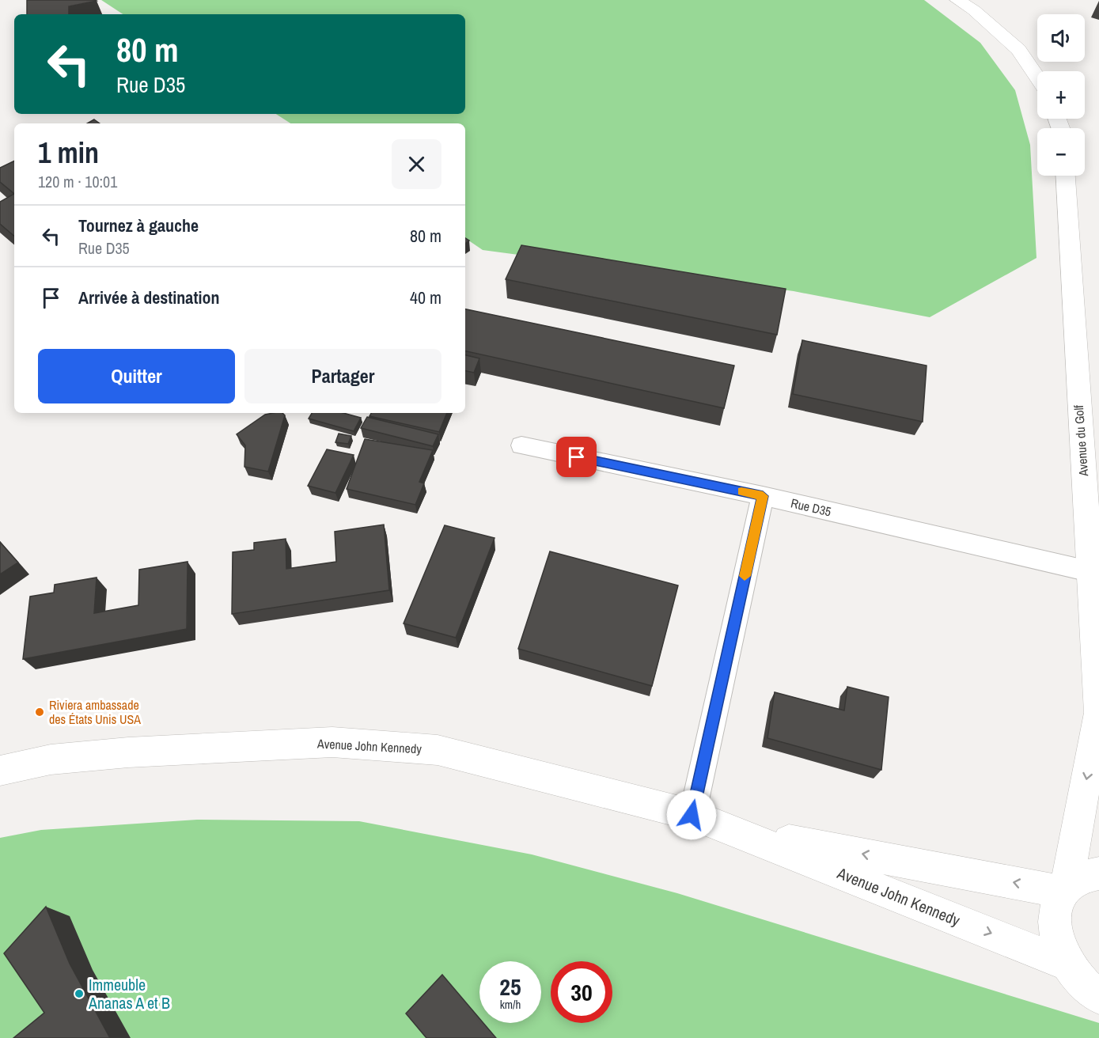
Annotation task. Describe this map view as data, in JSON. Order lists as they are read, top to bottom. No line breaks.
{"streets":{"main road":["Avenue du Golf","Avenue John Kennedy"],"street":["Rue D35"]},"crossings":[["Avenue du Golf","Rue D35"],["Avenue du Golf","Avenue John Kennedy"]],"places":["Riviera ambassade des États Unis USA","Immeuble Ananas A et B"],"page":{"map_buttons":["+","−"],"turn":["80 m","Rue D35"],"heading":["1 min","120 m · 10:01"],"list":[{"name":"Tournez à gauche","note":"Rue D35","value":"80 m"},{"name":"Arrivée à destination","value":"40 m"}],"buttons":["Quitter","Partager"],"speed":"25 km/h","limit":"30"}}
